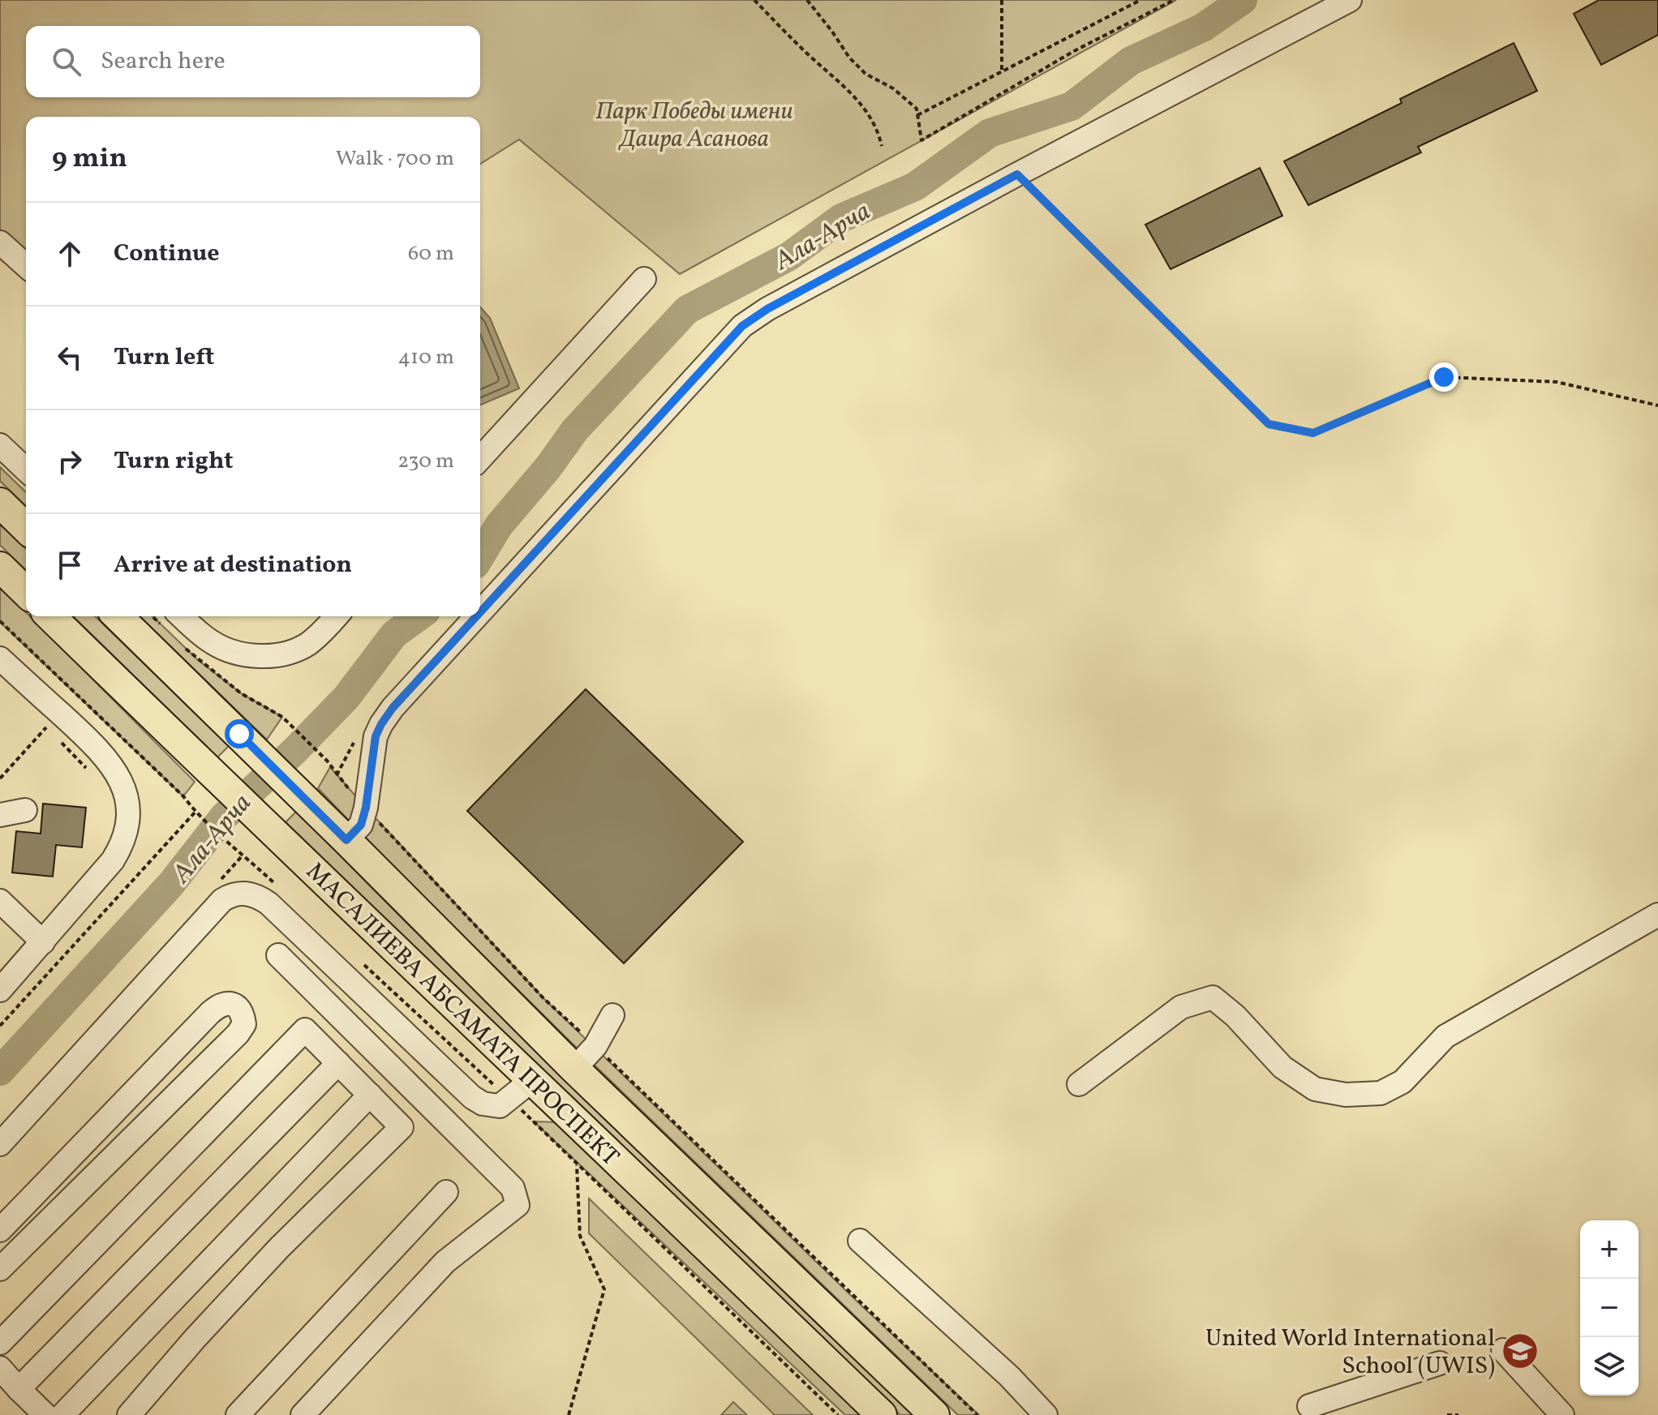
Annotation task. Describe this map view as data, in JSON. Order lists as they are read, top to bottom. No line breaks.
{"streets":{"main road":["МАСАЛИЕВА АБСАМАТА ПРОСПЕКТ"]},"water":["Ала-Арча"],"parks":["Парк Победы имени Даира Асанова"],"places":{"school or university":["United World International School (UWIS)"]},"page":{"search":"Search here","heading":["9 min","Walk · 700 m"],"list":[["Continue","60 m"],["Turn left","410 m"],["Turn right","230 m"],"Arrive at destination"],"map_buttons":["+","−"]}}
